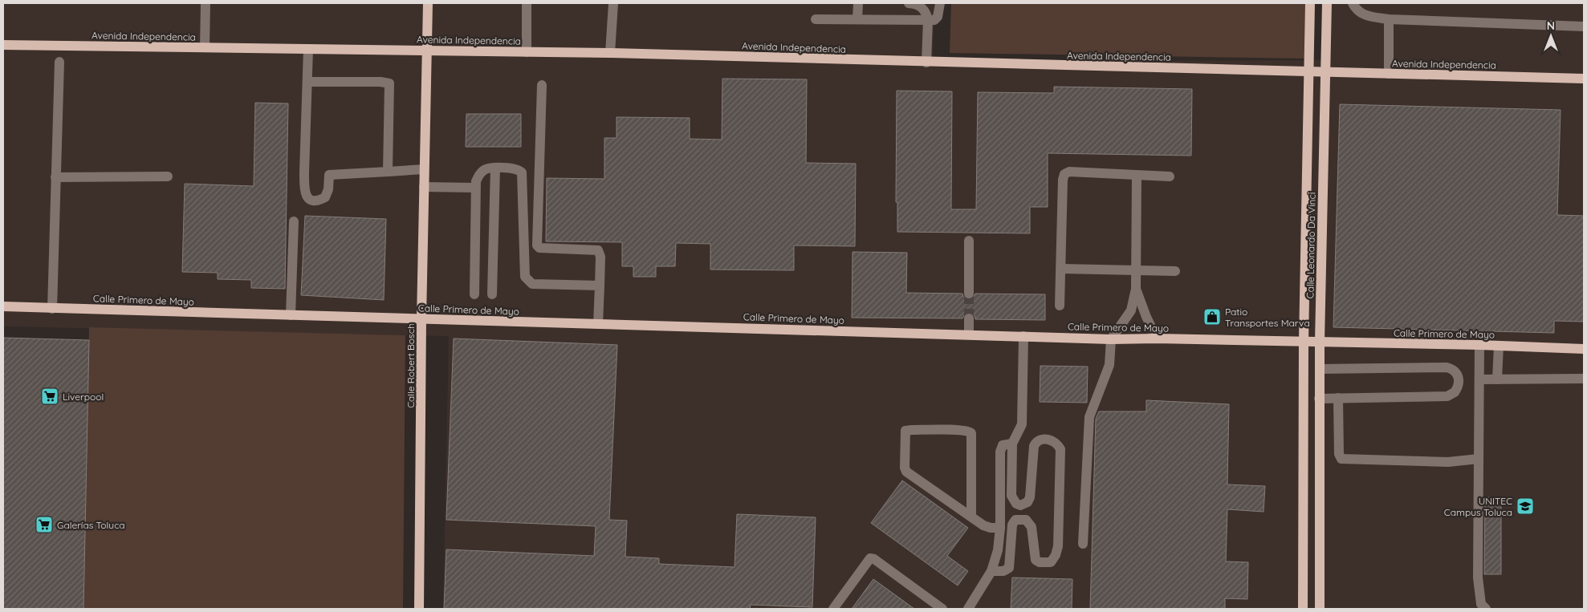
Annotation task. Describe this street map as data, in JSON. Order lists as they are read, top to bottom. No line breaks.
{"streets":{"main road":["Avenida Independencia","Calle Leonardo Da Vinci","Calle Primero de Mayo","Calle Robert Bosch"]},"crossings":[["Avenida Independencia","Calle Leonardo Da Vinci"],["Avenida Independencia","Calle Robert Bosch"],["Calle Leonardo Da Vinci","Calle Primero de Mayo"],["Calle Primero de Mayo","Calle Robert Bosch"]],"places":{"shop":["Patio Transportes Marva"],"supermarket":["Liverpool","Galerías Toluca"],"school or university":["UNITEC Campus Toluca"]},"north":"top"}
